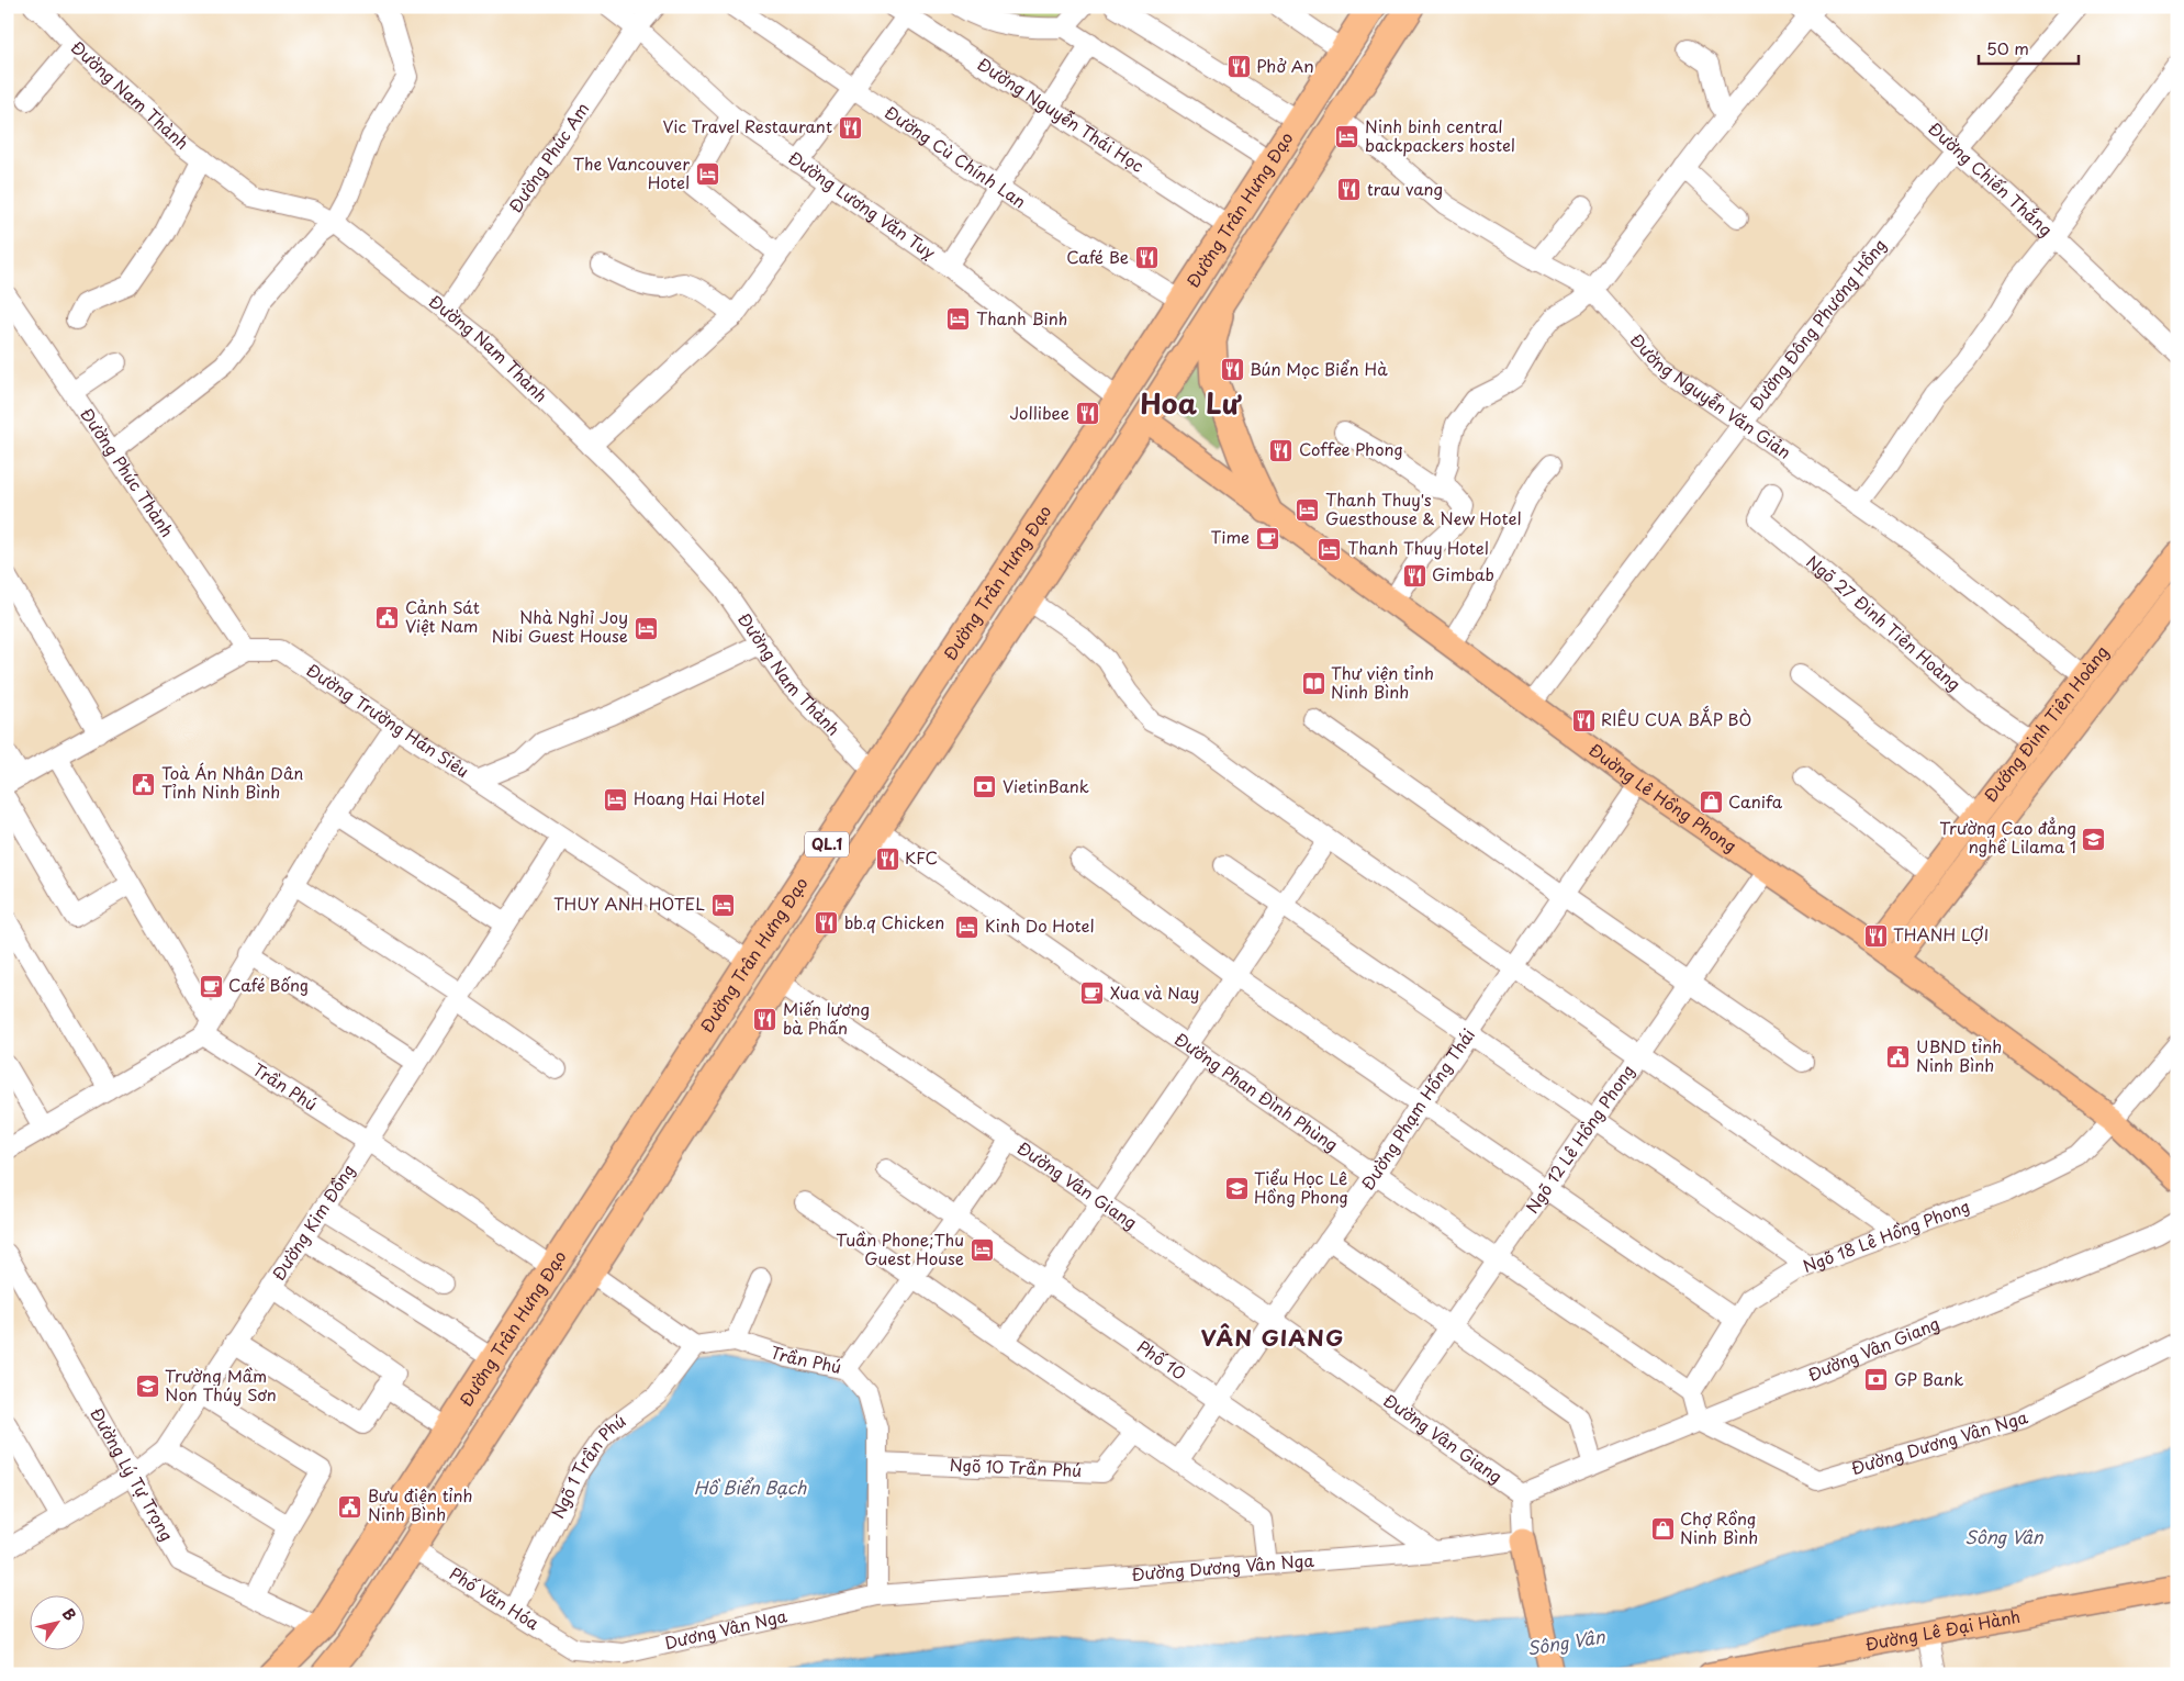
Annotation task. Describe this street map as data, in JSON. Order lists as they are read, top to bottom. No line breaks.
{"streets":{"highway":["Đường Trân Hưng Đạo","QL.1"],"main road":["Đướng Đinh Tiên Hoàng","Đuờng Lê Hồng Phong","Đường Lê Đại Hành"],"street":["Đường Nam Thành","Đường Nguyễn Thái Học","Đường Cù Chính Lan","Đường Phúc Am","Đường Chiến Thắng","Đường Lương Văn Tuỵ","Đường Đông Phương Hồng","Đường Nguyễn Văn Giản","Đường Phúc Thành","Ngõ 27 Đinh Tiên Hoàng","Đường Trường Hán Siêu","Trần Phú","Đường Phan Đình Phùng","Đường Phạm Hống Thái","Ngõ 12 Lê Hồng Phong","Đường Vân Giang","Đường Kim Đồng","Ngõ 18 Lê Hồng Phong","Phố 10","Đường Dương Vân Nga","Ngõ 10 Trần Phú","Ngõ 1 Trần Phú","Đường Lý Tự Trọng","Phố Văn Hóa","Dương Vân Nga"]},"crossings":[["Đường Nam Thành","Đường Phúc Am"],["Đường Nam Thành","Đường Trân Hưng Đạo"],["Đường Nguyễn Thái Học","Đường Trân Hưng Đạo"],["Đường Cù Chính Lan","Đường Trân Hưng Đạo"],["Đường Phúc Am","Đường Lương Văn Tuỵ"],["Đường Chiến Thắng","Đường Đông Phương Hồng"],["Đường Lương Văn Tuỵ","Đường Trân Hưng Đạo"],["Đường Trân Hưng Đạo","Đường Nguyễn Văn Giản"],["Đường Trân Hưng Đạo","Đường Trường Hán Siêu"],["Đường Trân Hưng Đạo","Đuờng Lê Hồng Phong"],["Đường Trân Hưng Đạo","Trần Phú"],["Đường Trân Hưng Đạo","Đường Phan Đình Phùng"],["Đường Trân Hưng Đạo","Đường Vân Giang"],["Đường Trân Hưng Đạo","Đường Lý Tự Trọng"],["Đường Trân Hưng Đạo","Phố Văn Hóa"],["Đường Đông Phương Hồng","Đường Nguyễn Văn Giản"],["Đường Đông Phương Hồng","Đuờng Lê Hồng Phong"],["Đường Nguyễn Văn Giản","Đướng Đinh Tiên Hoàng"],["Đường Phúc Thành","Đường Trường Hán Siêu"],["Ngõ 27 Đinh Tiên Hoàng","Đướng Đinh Tiên Hoàng"],["Đường Trường Hán Siêu","Đường Kim Đồng"],["Đướng Đinh Tiên Hoàng","Đuờng Lê Hồng Phong"],["Đuờng Lê Hồng Phong","Đường Phạm Hống Thái"],["Đuờng Lê Hồng Phong","Ngõ 12 Lê Hồng Phong"],["Đuờng Lê Hồng Phong","Ngõ 18 Lê Hồng Phong"],["Trần Phú","Đường Kim Đồng"],["Trần Phú","Đường Dương Vân Nga"],["Trần Phú","Ngõ 10 Trần Phú"],["Trần Phú","Ngõ 1 Trần Phú"],["Trần Phú","Dương Vân Nga"],["Đường Phan Đình Phùng","Đường Phạm Hống Thái"],["Đường Phan Đình Phùng","Ngõ 12 Lê Hồng Phong"],["Đường Phan Đình Phùng","Ngõ 18 Lê Hồng Phong"],["Đường Phạm Hống Thái","Đường Vân Giang"],["Đường Phạm Hống Thái","Phố 10"],["Ngõ 12 Lê Hồng Phong","Đường Vân Giang"],["Đường Vân Giang","Đường Dương Vân Nga"],["Đường Kim Đồng","Đường Lý Tự Trọng"],["Phố 10","Đường Dương Vân Nga"],["Đường Dương Vân Nga","Dương Vân Nga"],["Ngõ 1 Trần Phú","Phố Văn Hóa"],["Phố Văn Hóa","Dương Vân Nga"]],"districts":["Hoa Lư","VÂN GIANG"],"water":["Hồ Biển Bạch","Sông Vân"],"places":{"restaurant":["Phở An","Vic Travel Restaurant","trau vang","Café Be","Bún Mọc Biển Hà","Jollibee","Coffee Phong","Gimbab","RIÊU CUA BẮP BÒ","KFC","bb.q Chicken","THANH LỢI","Miến lương bà Phấn"],"hotel":["Ninh binh central backpackers hostel","The Vancouver Hotel","Thanh Binh","Thanh Thuy's Guesthouse & New Hotel","Thanh Thuy Hotel","Nhà Nghỉ Joy Nibi Guest House","Hoang Hai Hotel","THUY ANH HOTEL","Kinh Do Hotel","Tuần Phone;Thu Guest House"],"cafe":["Time","Café Bống","Xua và Nay"],"public building":["Cảnh Sát Việt Nam","Toà Án Nhân Dân Tỉnh Ninh Bình","UBND tỉnh Ninh Bình","Bưu điện tỉnh Ninh Bình"],"library":["Thư viện tỉnh Ninh Bình"],"bank":["VietinBank","GP Bank"],"shop":["Canifa","Chợ Rồng Ninh Bình"],"school or university":["Trường Cao đẳng nghề Lilama 1","Tiểu Học Lê Hồng Phong","Trường Mầm Non Thúy Sơn"]},"scale_bar":"50 m","north":"top right"}
